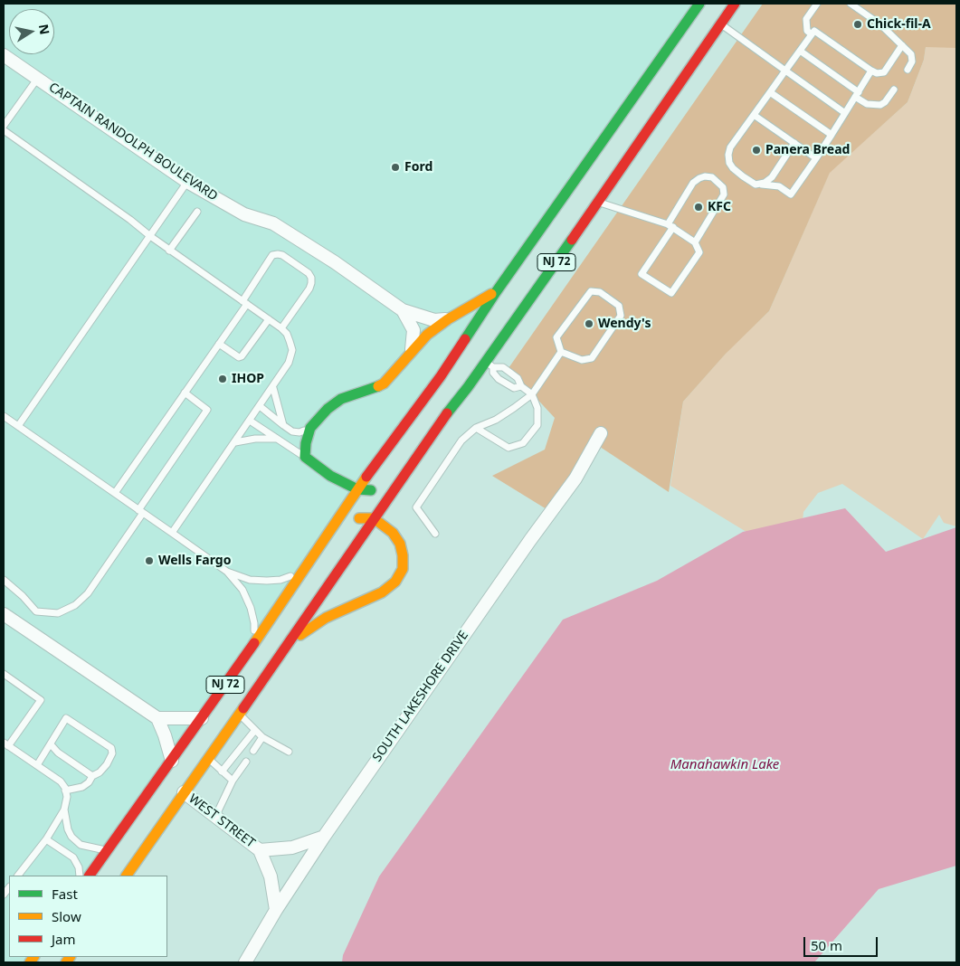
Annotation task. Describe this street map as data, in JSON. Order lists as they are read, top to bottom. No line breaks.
{"streets":{"highway":["NJ 72"],"street":["CAPTAIN RANDOLPH BOULEVARD","SOUTH LAKESHORE DRIVE","WEST STREET"]},"crossings":[["NJ 72","WEST STREET"],["SOUTH LAKESHORE DRIVE","WEST STREET"]],"water":["Manahawkin Lake"],"places":["Chick-fil-A","Panera Bread","Ford","KFC","Wendy's","IHOP","Wells Fargo"],"legend":["Fast","Slow","Jam"],"scale_bar":"50 m","north":"right"}
